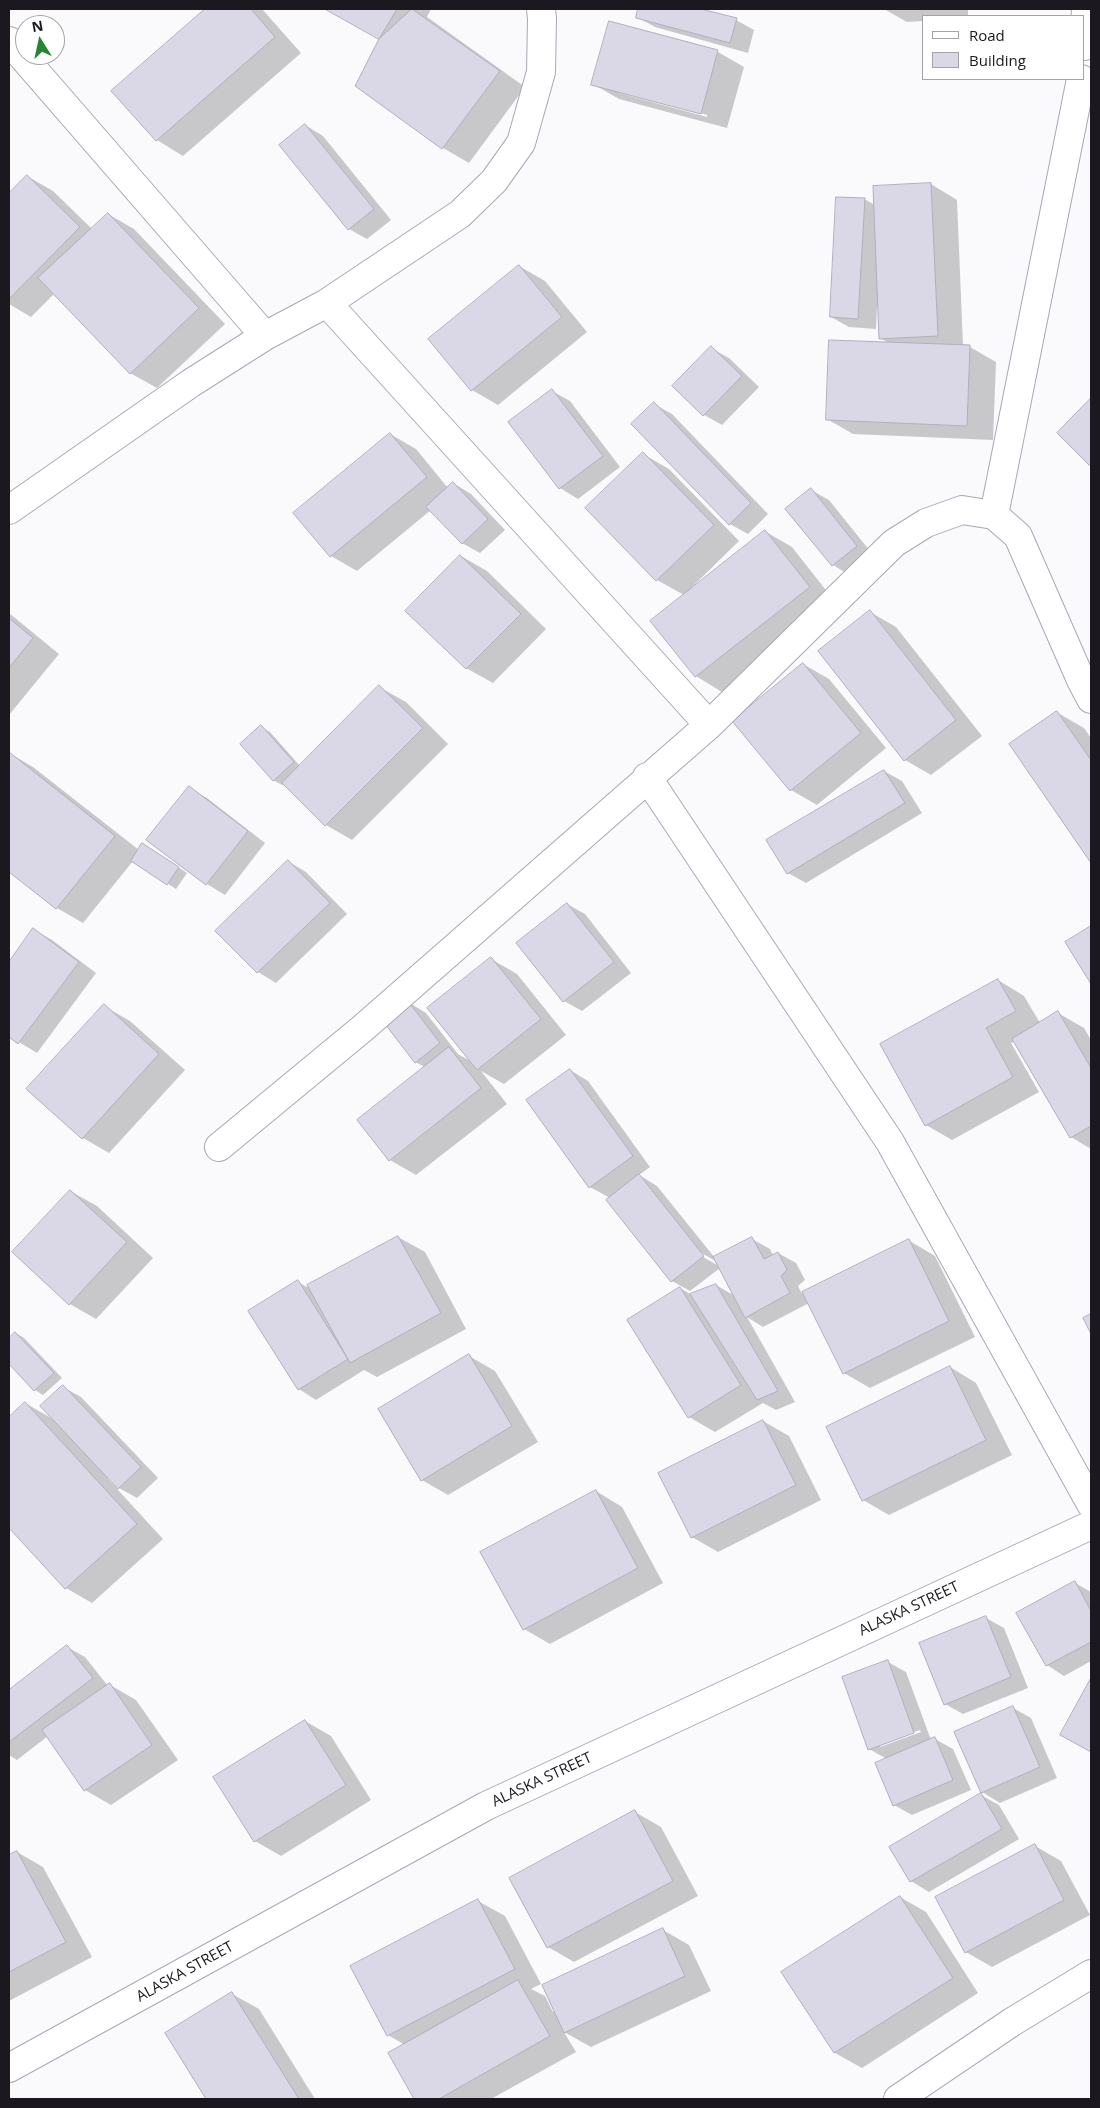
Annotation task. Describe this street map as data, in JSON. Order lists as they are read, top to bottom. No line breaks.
{"streets":{"street":["ALASKA STREET"]},"legend":["Road","Building"],"north":"top"}
